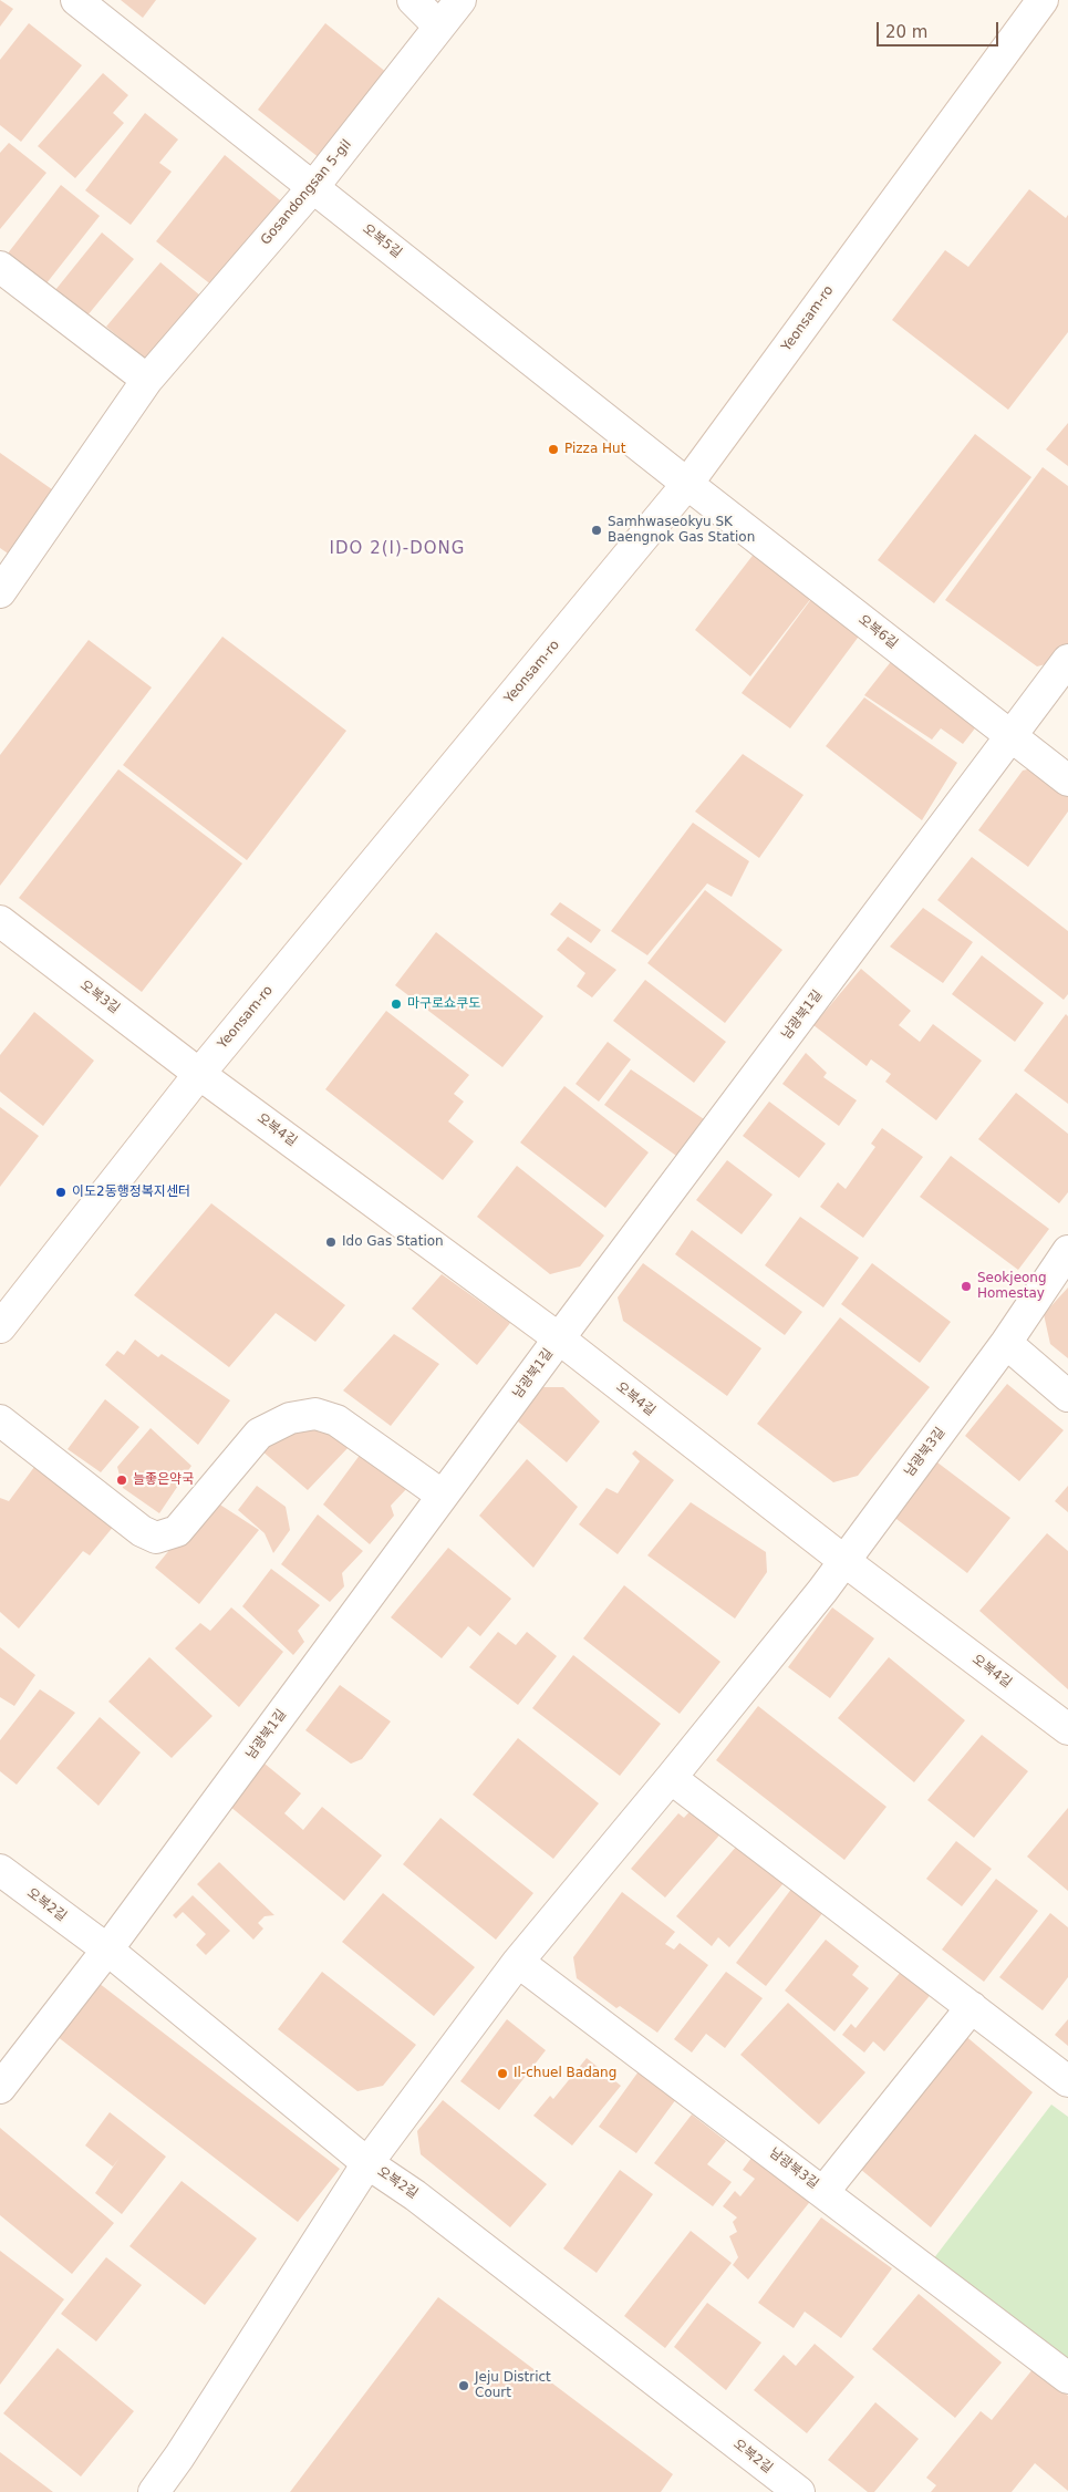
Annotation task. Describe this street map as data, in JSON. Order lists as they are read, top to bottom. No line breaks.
{"streets":{"street":["Gosandongsan 5-gil","오복5길","Yeonsam-ro","오복6길","오복3길","남광북1길","오복4길","남광북3길","오복2길"]},"crossings":[["Gosandongsan 5-gil","오복5길"],["오복5길","Yeonsam-ro"],["오복5길","오복6길"],["Yeonsam-ro","오복6길"],["Yeonsam-ro","오복3길"],["Yeonsam-ro","오복4길"],["오복6길","남광북1길"],["오복3길","오복4길"],["남광북1길","오복4길"],["남광북1길","오복2길"],["오복4길","남광북3길"],["남광북3길","오복2길"]],"districts":["IDO 2(I)-DONG"],"places":["Pizza Hut","Samhwaseokyu SK Baengnok Gas Station","마구로쇼쿠도","이도2동행정복지센터","Ido Gas Station","Seokjeong Homestay","늘좋은약국","Il-chuel Badang","Jeju District Court"],"scale_bar":"20 m"}
